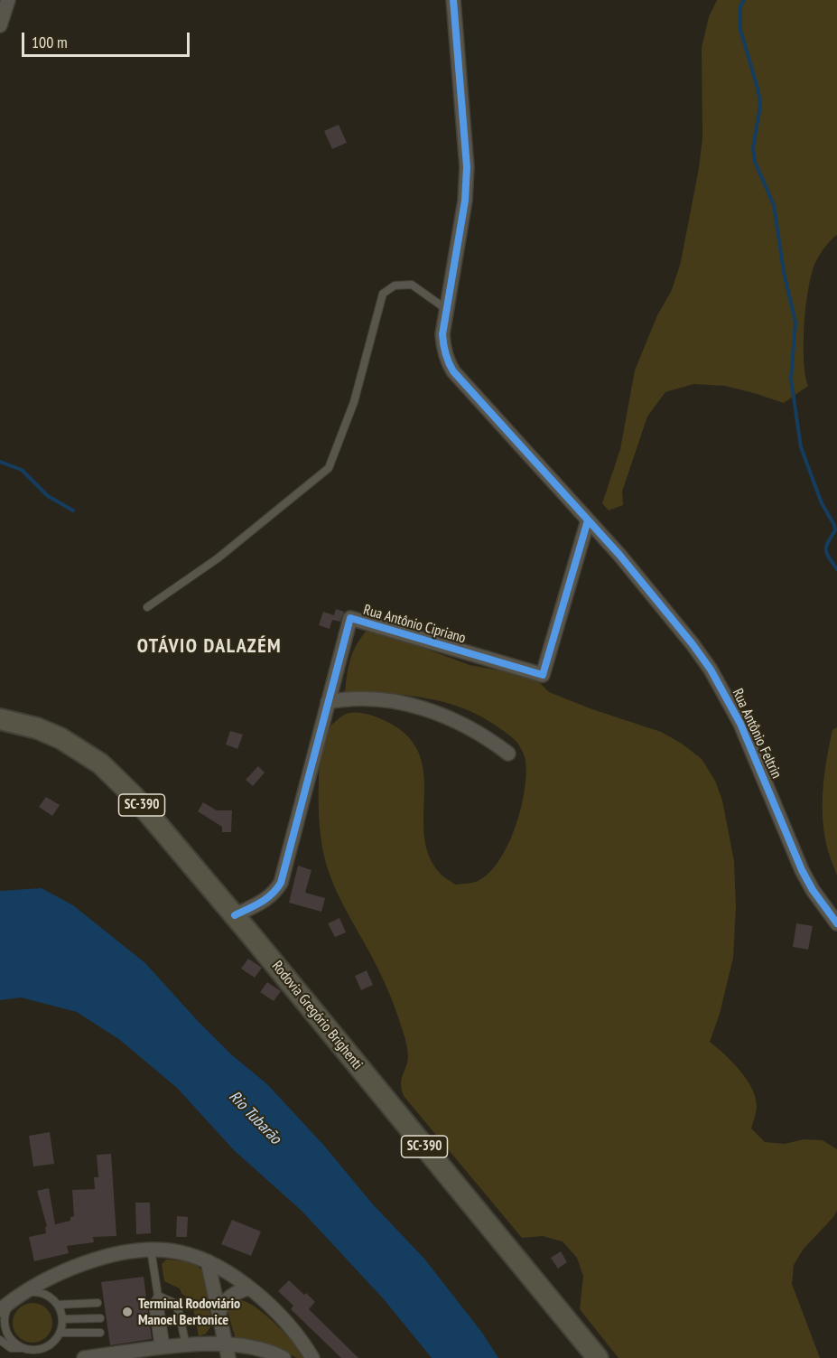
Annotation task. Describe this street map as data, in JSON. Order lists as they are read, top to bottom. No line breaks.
{"streets":{"main road":["SC-390","Rodovia Gregório Brighenti"],"street":["Rua Antônio Cipriano","Rua Antônio Feltrin"]},"crossings":[["Rua Antônio Cipriano","Rua Antônio Feltrin"],["Rua Antônio Cipriano","Rodovia Gregório Brighenti"]],"districts":["OTÁVIO DALAZÉM"],"water":["Rio Tubarão"],"places":["Terminal Rodoviário Manoel Bertonice"],"scale_bar":"100 m"}
